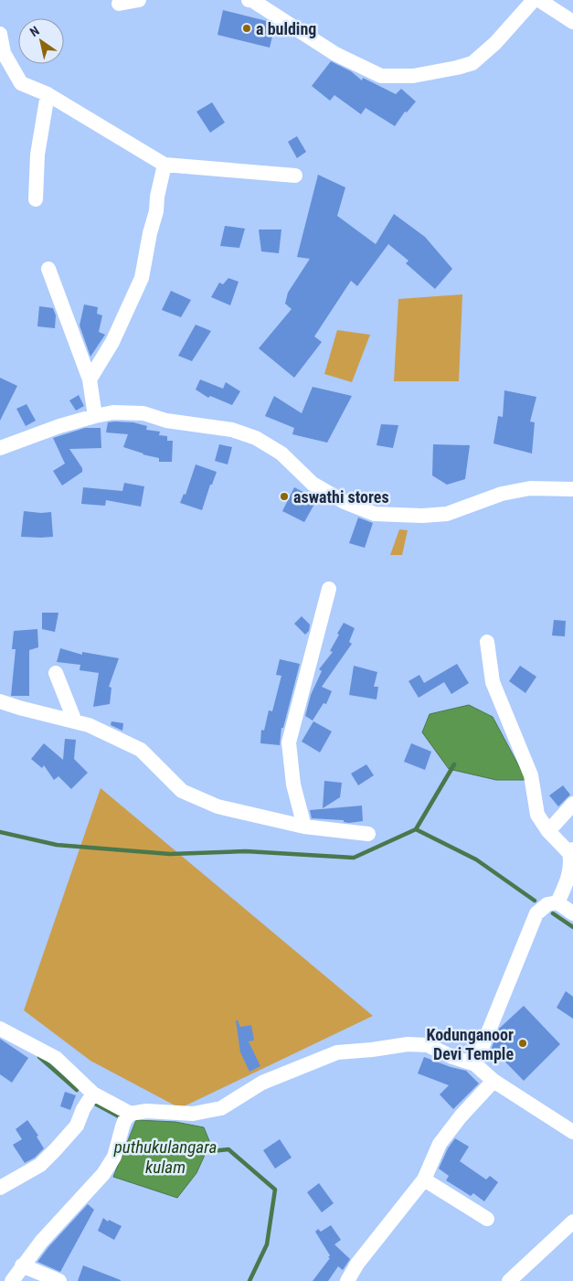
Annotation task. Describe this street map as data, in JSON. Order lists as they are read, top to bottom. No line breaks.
{"water":["puthukulangara kulam"],"places":["a bulding","aswathi stores","Kodunganoor Devi Temple"],"north":"top left"}
